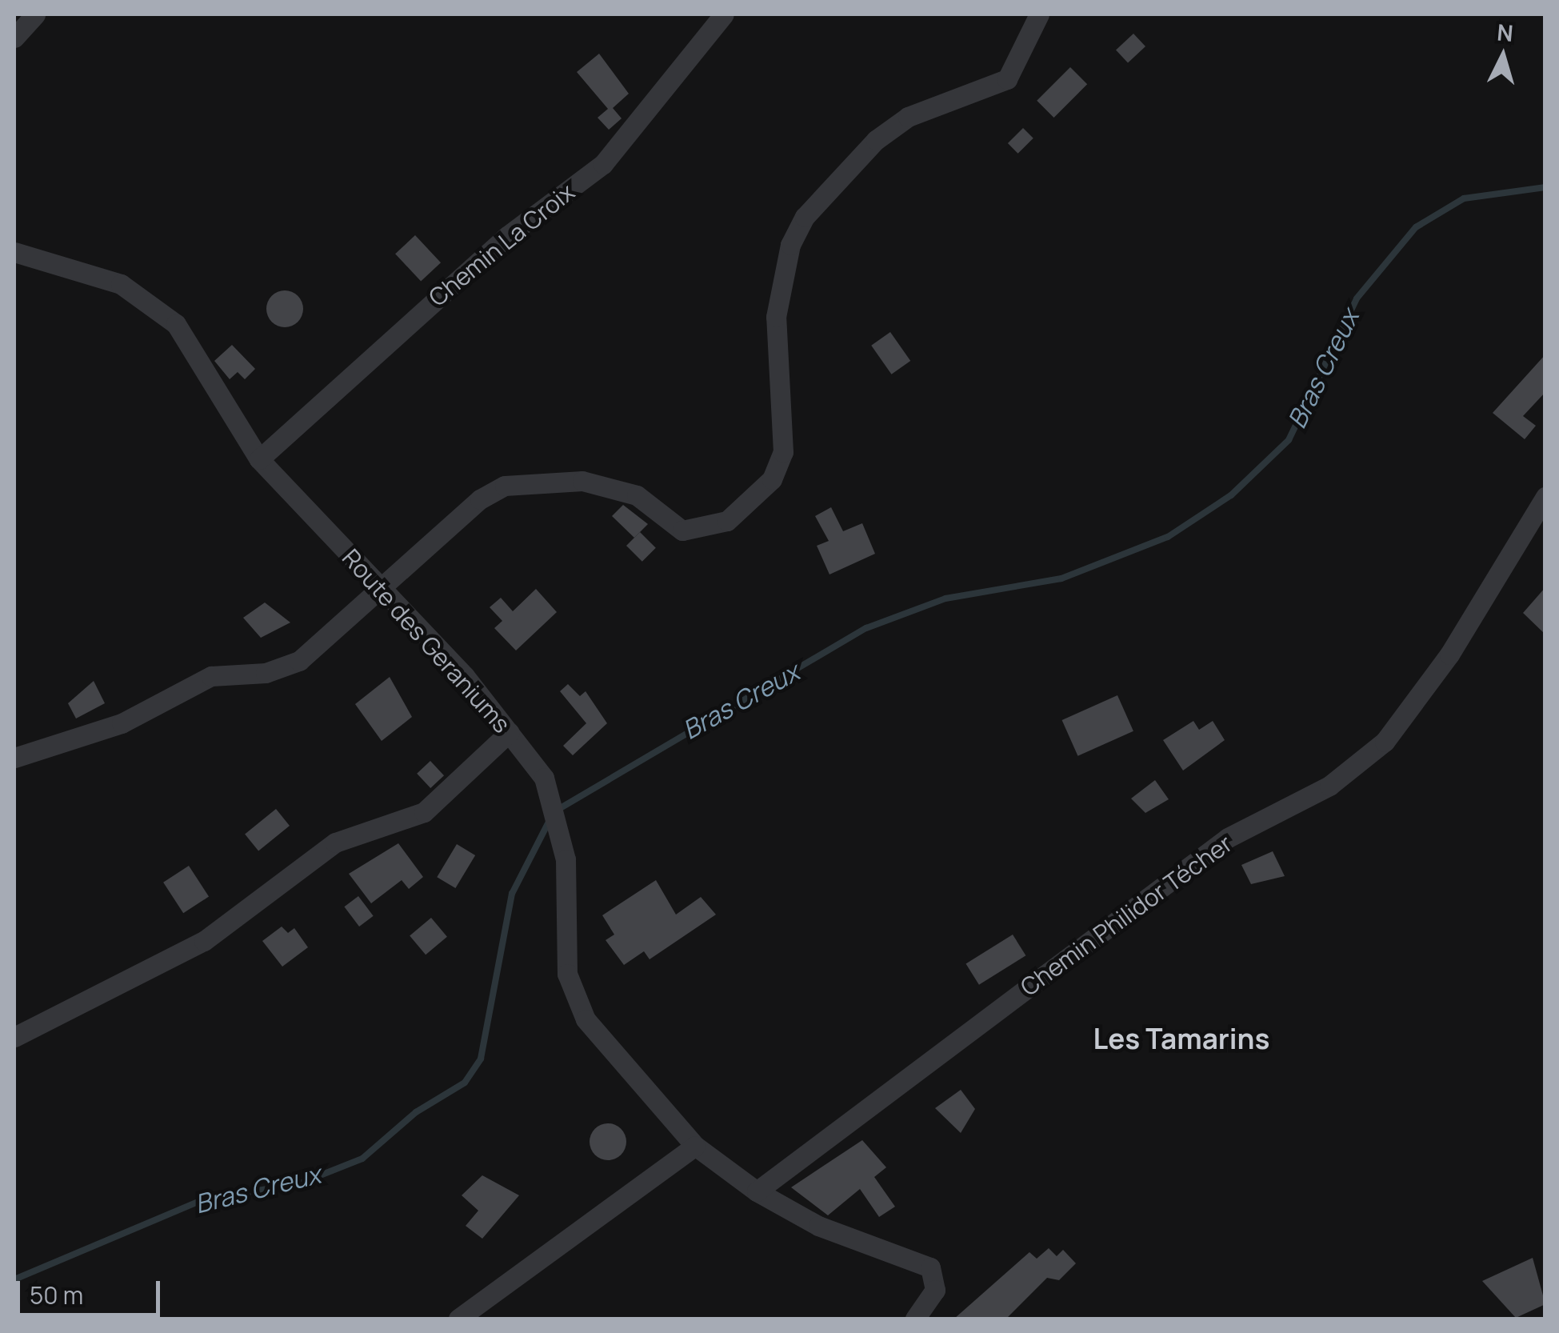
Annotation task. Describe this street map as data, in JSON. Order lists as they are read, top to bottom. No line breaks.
{"streets":{"street":["Chemin La Croix","Route des Geraniums","Chemin Philidor Técher"]},"crossings":[["Chemin La Croix","Route des Geraniums"],["Route des Geraniums","Chemin Philidor Técher"]],"districts":["Les Tamarins"],"water":["Bras Creux"],"scale_bar":"50 m","north":"top"}
